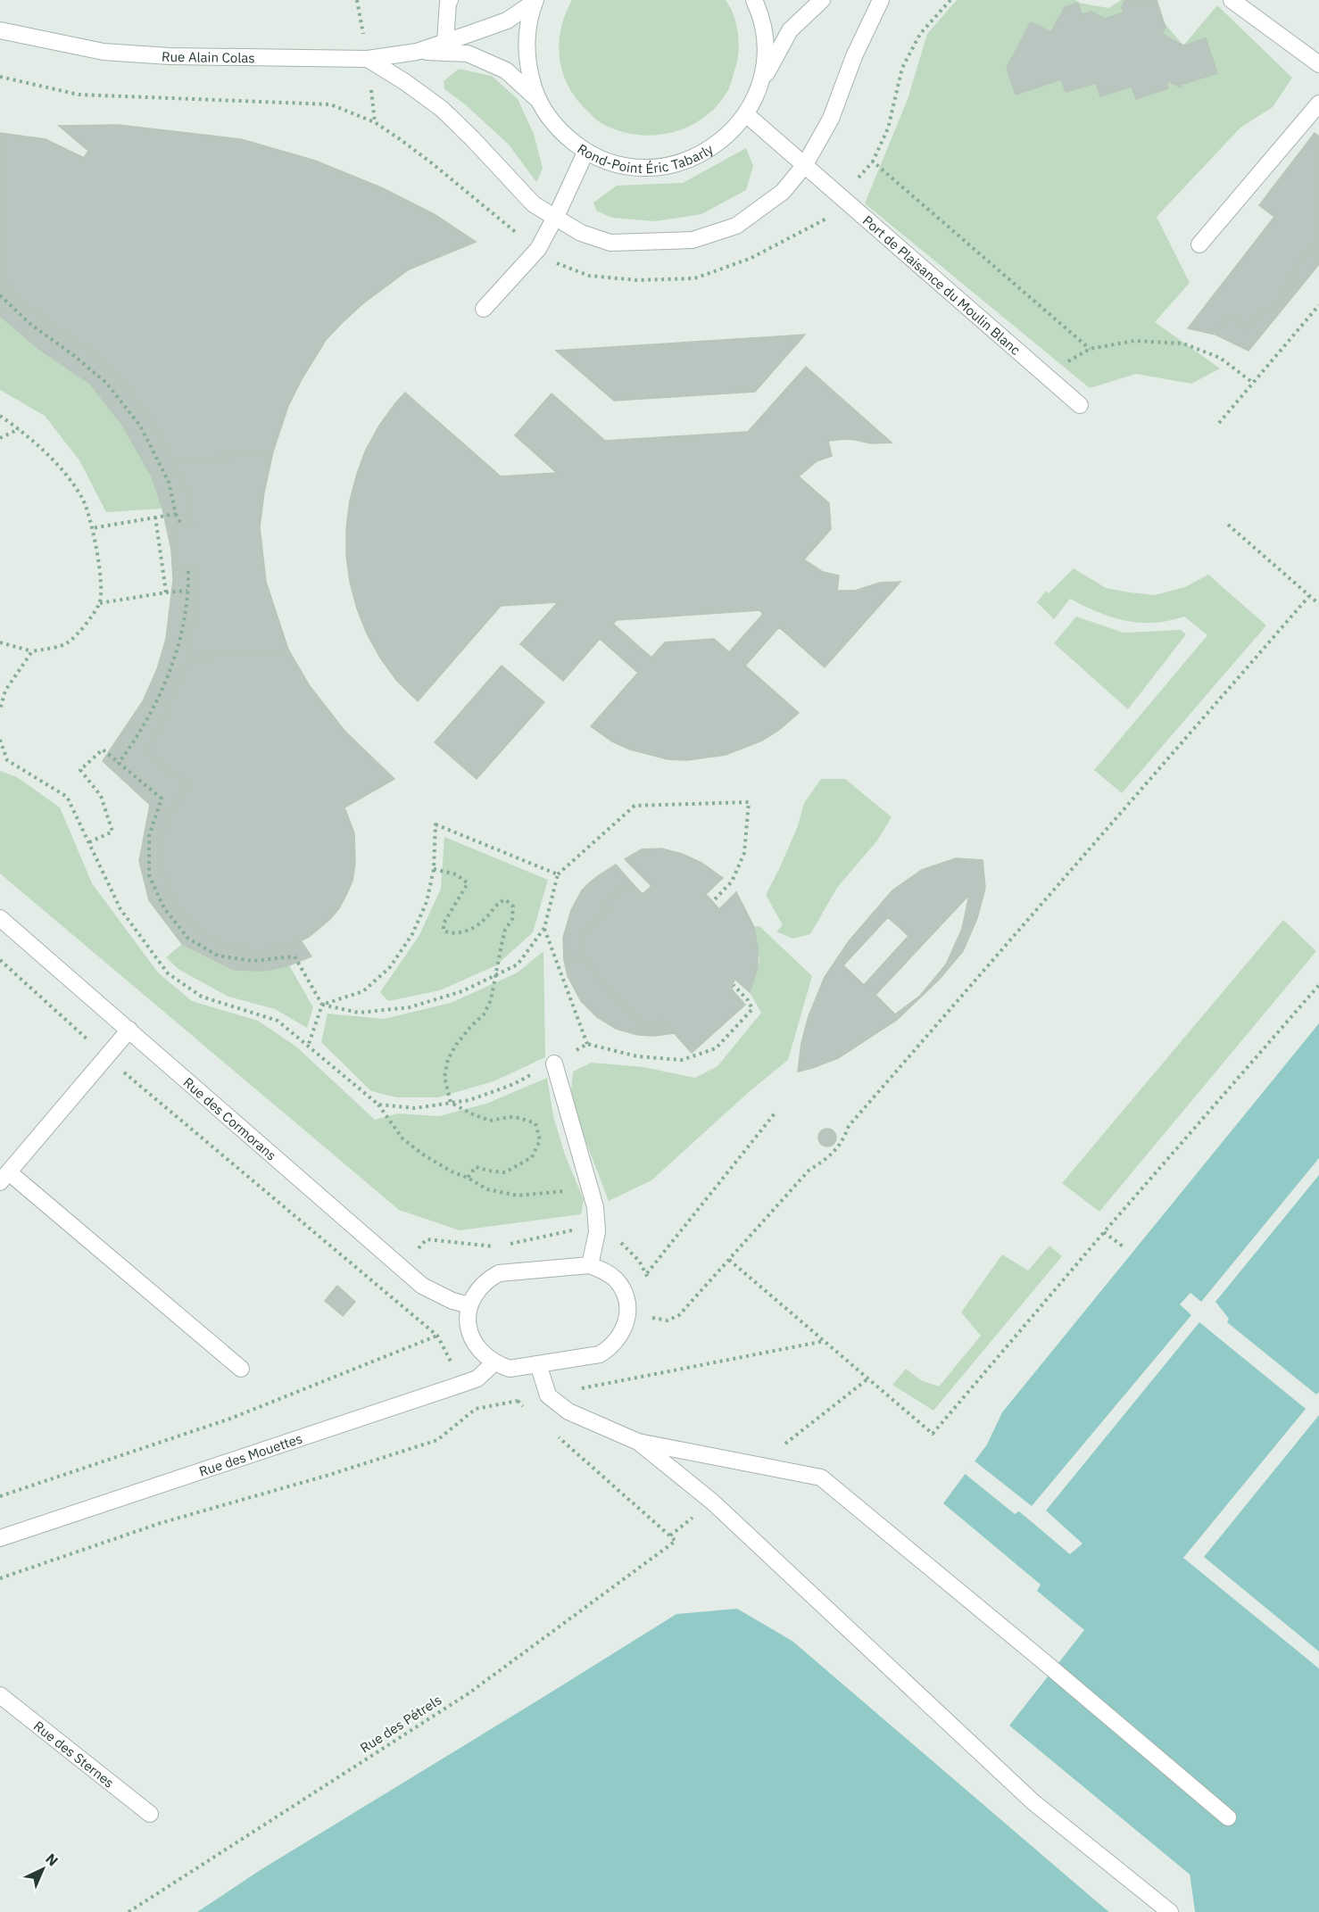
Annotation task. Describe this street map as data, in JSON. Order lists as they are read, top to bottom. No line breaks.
{"streets":{"street":["Rue Alain Colas","Rond-Point Éric Tabarly","Port de Plaisance du Moulin Blanc","Rue des Cormorans","Rue des Mouettes","Rue des Sternes"],"path":["Rue des Pétrels"]},"crossings":[["Rue Alain Colas","Rond-Point Éric Tabarly"],["Rond-Point Éric Tabarly","Port de Plaisance du Moulin Blanc"],["Rue des Cormorans","Rue des Mouettes"]],"north":"top right"}
